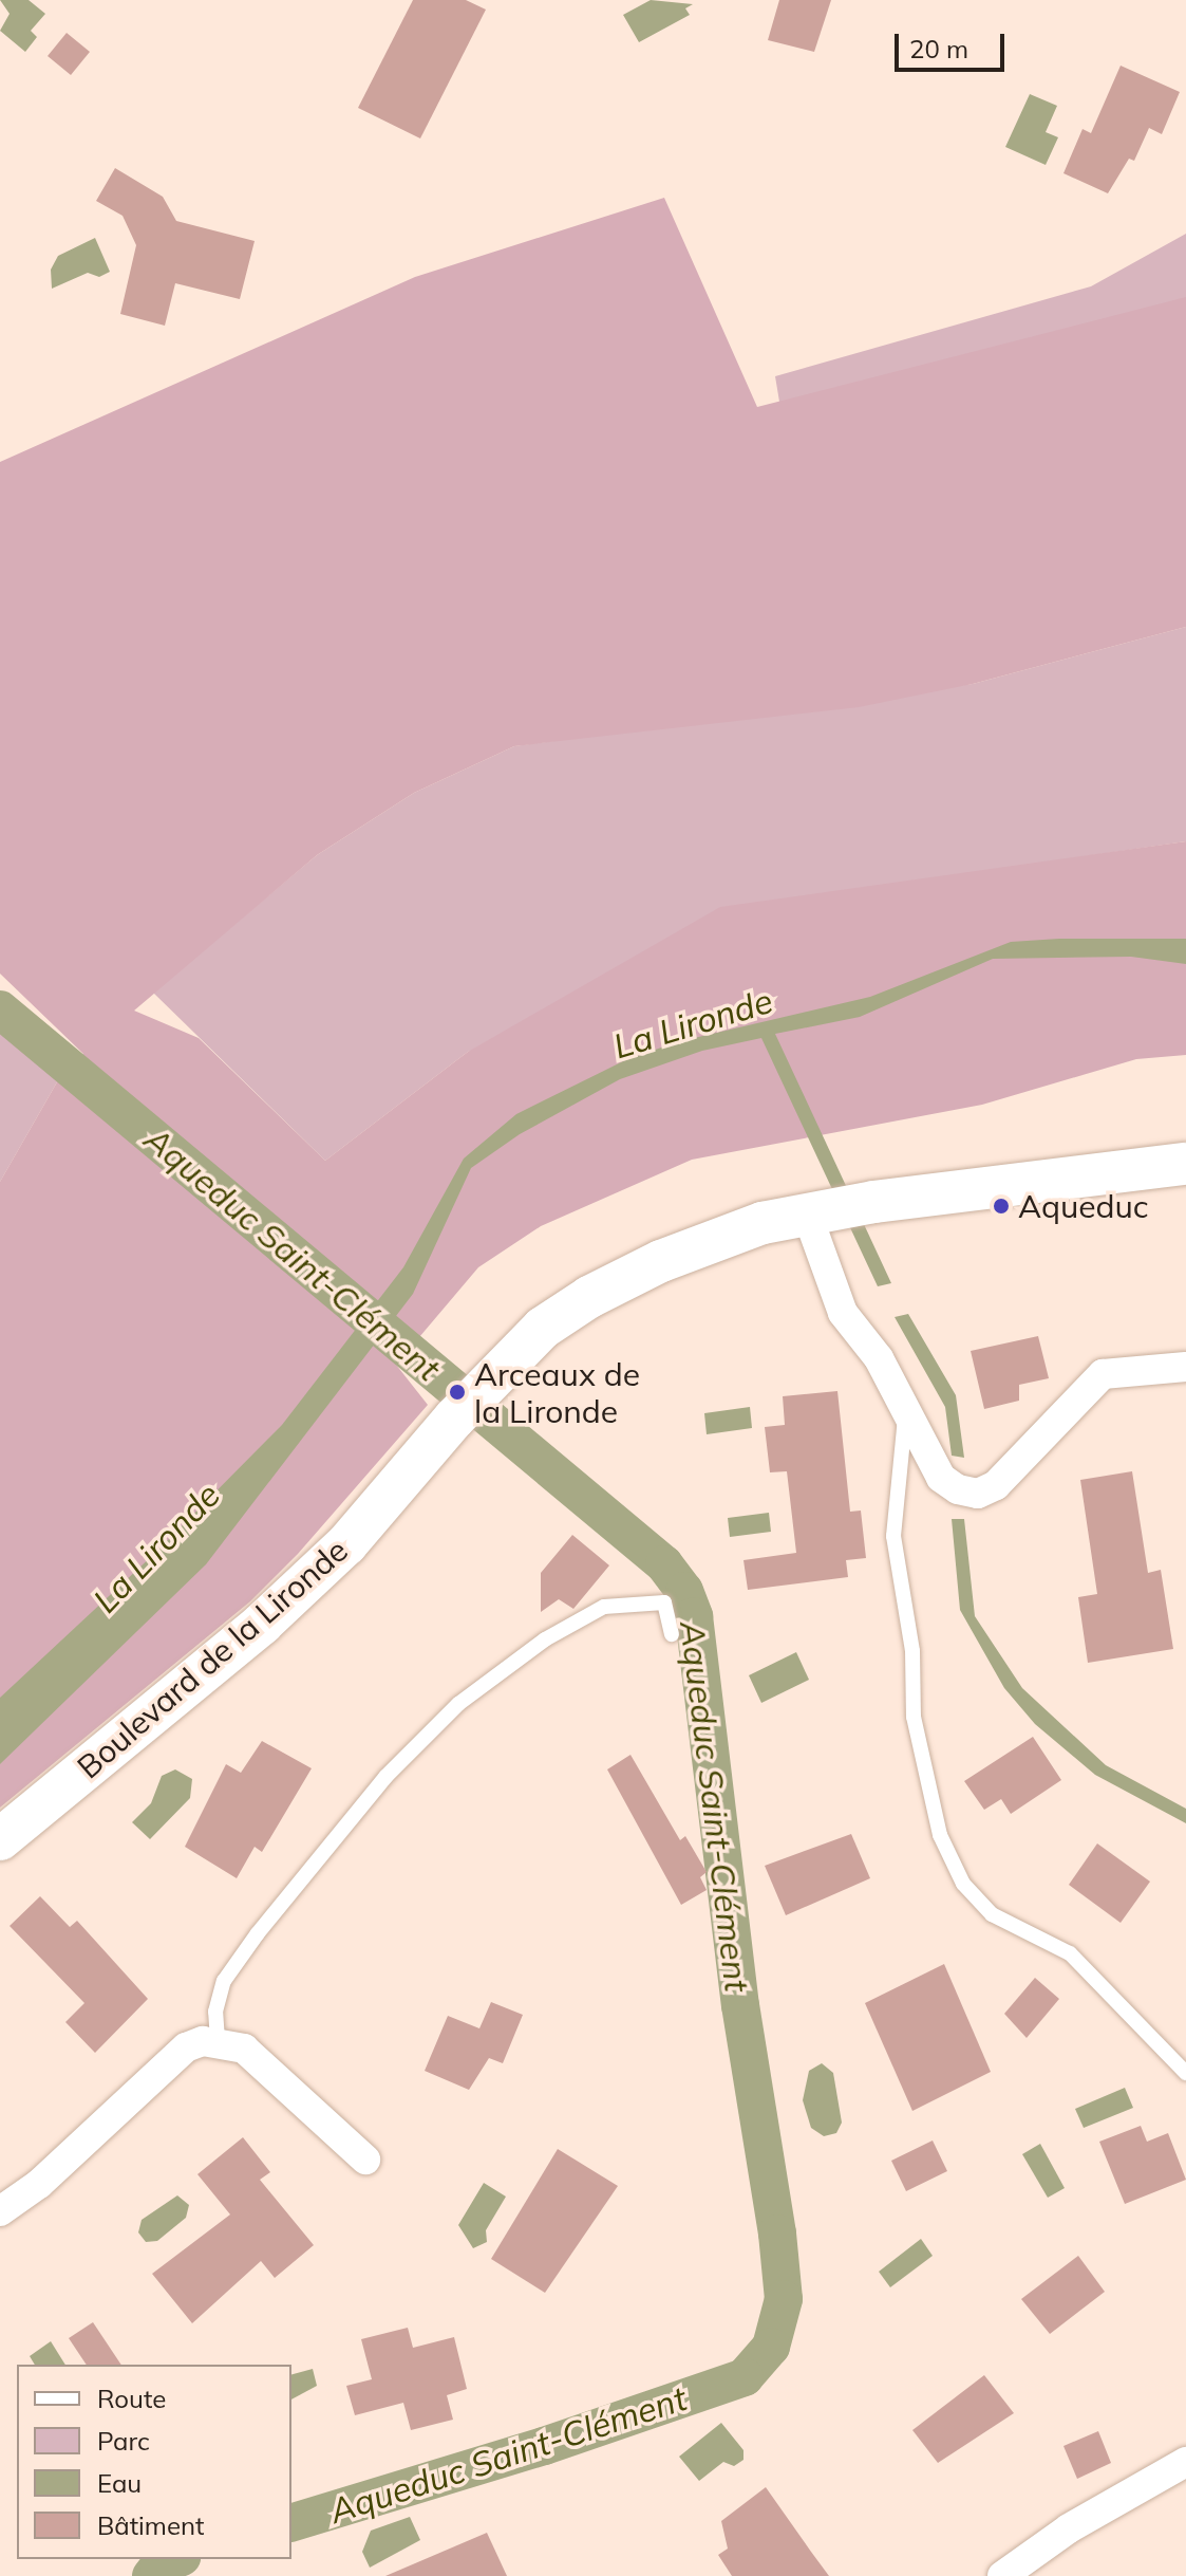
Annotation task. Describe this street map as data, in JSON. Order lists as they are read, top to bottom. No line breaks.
{"streets":{"street":["Boulevard de la Lironde"]},"water":["La Lironde","Aqueduc Saint-Clément"],"places":["Aqueduc","Arceaux de la Lironde"],"legend":["Route","Parc","Eau","Bâtiment"],"scale_bar":"20 m"}
